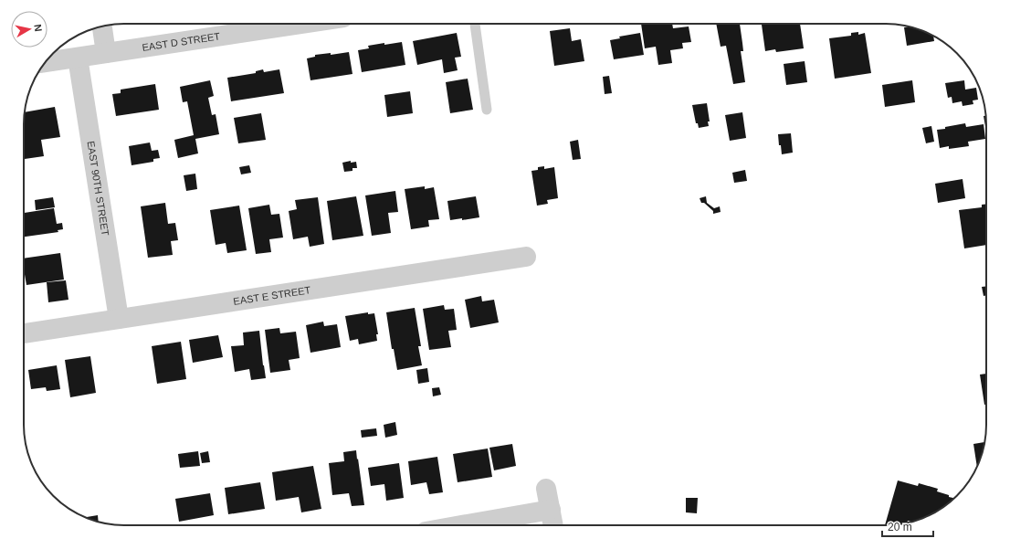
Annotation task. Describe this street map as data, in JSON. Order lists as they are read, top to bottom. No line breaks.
{"streets":{"street":["EAST D STREET","EAST 90TH STREET","EAST E STREET"]},"crossings":[["EAST D STREET","EAST 90TH STREET"],["EAST 90TH STREET","EAST E STREET"]],"scale_bar":"20 m","north":"right"}
